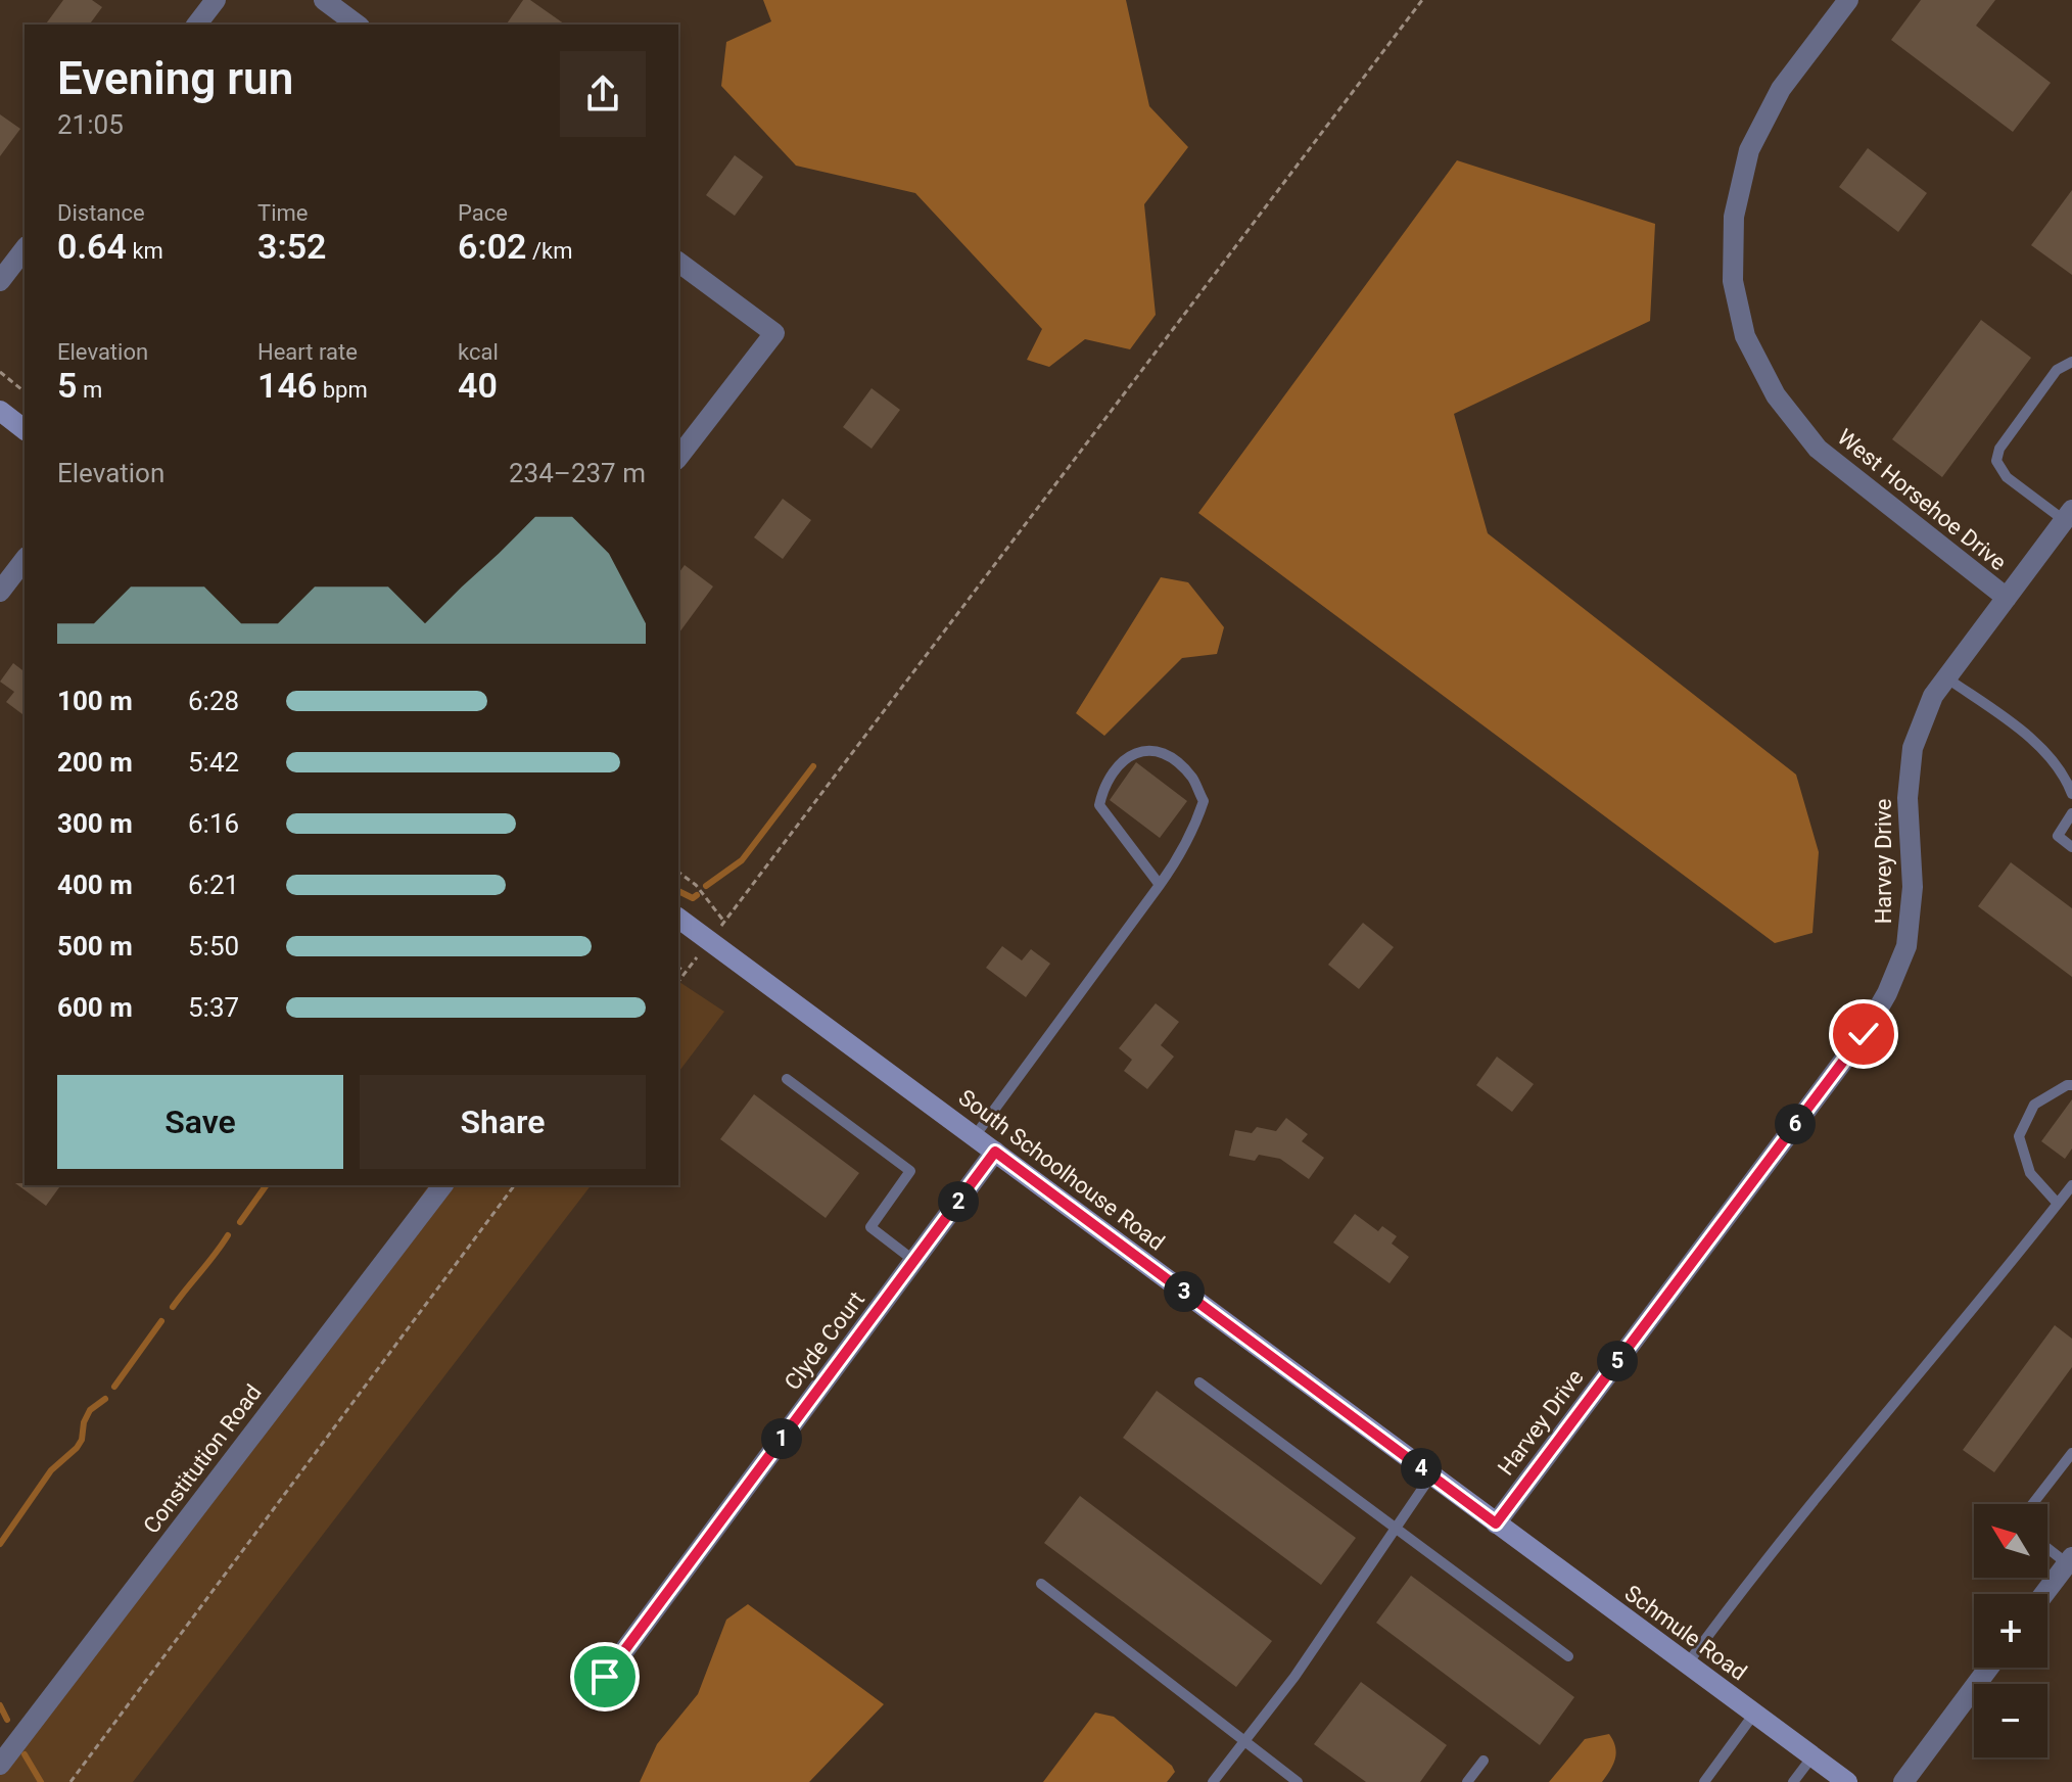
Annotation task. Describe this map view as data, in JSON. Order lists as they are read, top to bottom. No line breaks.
{"streets":{"street":["West Horsehoe Drive","Harvey Drive","South Schoolhouse Road","Clyde Court","Constitution Road","Schmule Road"]},"crossings":[["West Horsehoe Drive","Harvey Drive"],["Harvey Drive","South Schoolhouse Road"],["Harvey Drive","Schmule Road"],["South Schoolhouse Road","Clyde Court"],["South Schoolhouse Road","Schmule Road"]],"north":"top left","page":{"heading":["Evening run","21:05"],"stats":[["Distance","0.64 km"],["Time","3:52"],["Pace","6:02 /km"],["Elevation","5 m"],["Heart rate","146 bpm"],["kcal","40"]],"chart":["Elevation","234–237 m"],"list":[{"name":"100 m","note":"6:28"},{"name":"200 m","note":"5:42"},{"name":"300 m","note":"6:16"},{"name":"400 m","note":"6:21"},{"name":"500 m","note":"5:50"},{"name":"600 m","note":"5:37"}],"buttons":["Save","Share"],"pins":["6","2","3","5","1","4"],"map_buttons":["+","−"]}}
